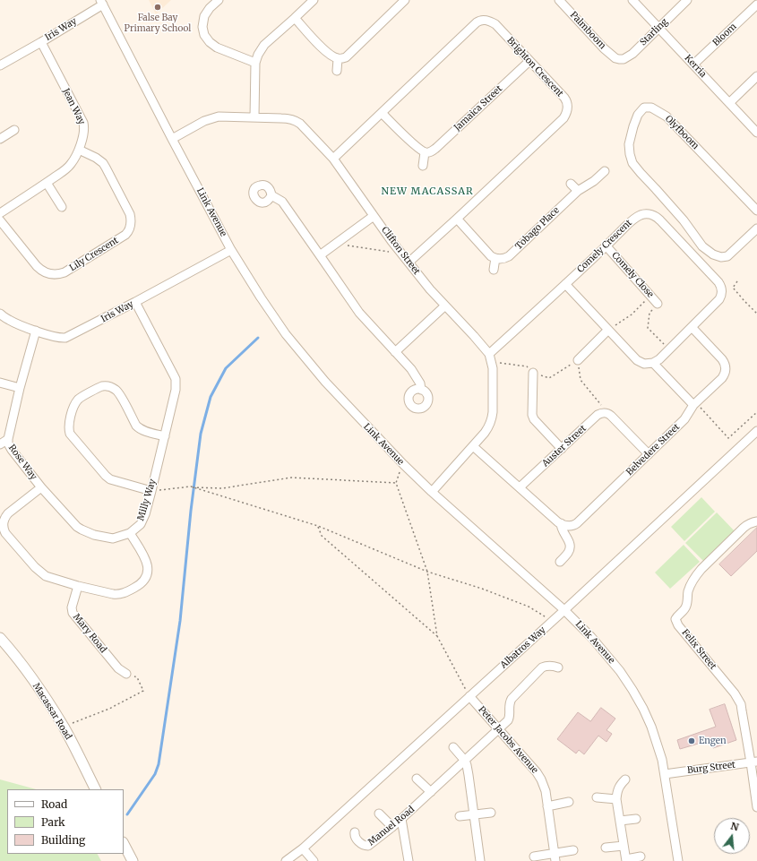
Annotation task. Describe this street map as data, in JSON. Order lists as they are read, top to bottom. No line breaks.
{"streets":{"main road":["Macassar Road"],"street":["Iris Way","Palmboom","Starling","Bloom","Kerria","Brighton Crescent","Jean Way","Jamaica Street","Olyfboom","Link Avenue","Tobago Place","Comely Crescent","Clifton Street","Lily Crescent","Comely Close","Auster Street","Belvedere Street","Rose Way","Milly Way","Mary Road","Albatros Way","Felix Street","Peter Jacobs Avenue","Burg Street","Manuel Road"]},"crossings":[["Iris Way","Jean Way"],["Iris Way","Link Avenue"],["Iris Way","Rose Way"],["Iris Way","Milly Way"],["Palmboom","Starling"],["Starling","Kerria"],["Bloom","Kerria"],["Brighton Crescent","Jamaica Street"],["Brighton Crescent","Clifton Street"],["Jean Way","Lily Crescent"],["Link Avenue","Clifton Street"],["Link Avenue","Albatros Way"],["Link Avenue","Burg Street"],["Comely Crescent","Clifton Street"],["Comely Crescent","Comely Close"],["Comely Crescent","Belvedere Street"],["Rose Way","Milly Way"],["Albatros Way","Peter Jacobs Avenue"],["Felix Street","Burg Street"],["Peter Jacobs Avenue","Manuel Road"]],"districts":["NEW MACASSAR"],"places":["False Bay Primary School","Engen"],"legend":["Road","Park","Building"],"north":"top"}
